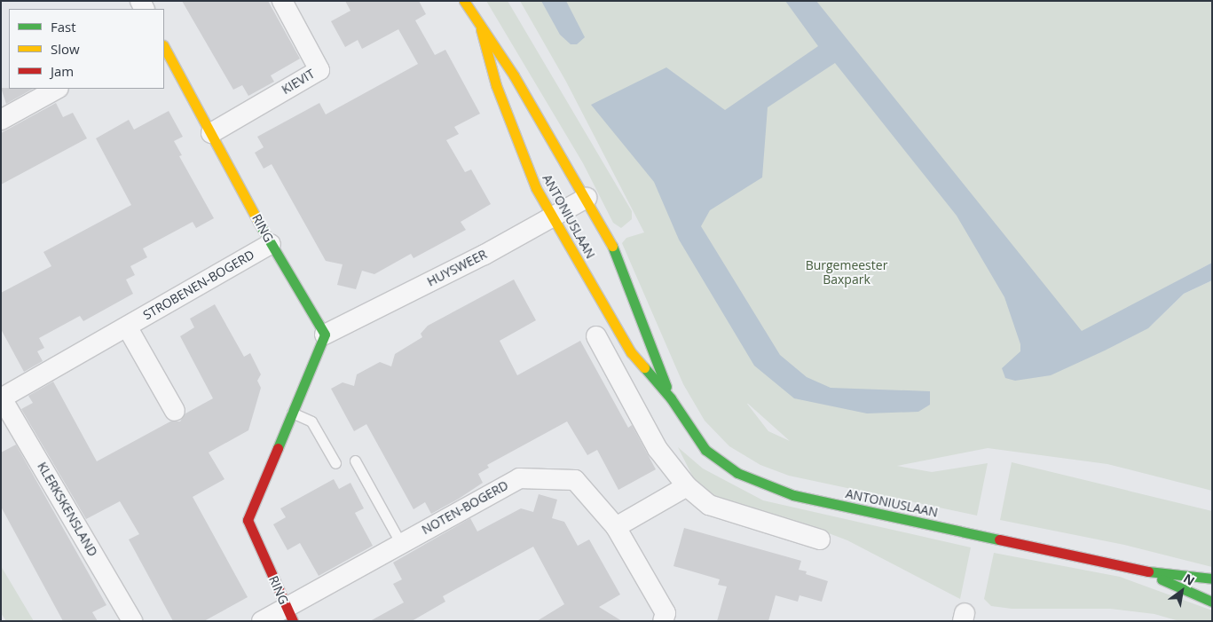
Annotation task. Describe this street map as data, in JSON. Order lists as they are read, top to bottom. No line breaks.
{"streets":{"main road":["ANTONIUSLAAN","RING"],"street":["KIEVIT","HUYSWEER","STROBENEN-BOGERD","NOTEN-BOGERD","KLERKSKENSLAND"]},"crossings":[["KIEVIT","RING"],["ANTONIUSLAAN","HUYSWEER"],["RING","HUYSWEER"],["RING","STROBENEN-BOGERD"],["RING","NOTEN-BOGERD"],["STROBENEN-BOGERD","KLERKSKENSLAND"]],"parks":["Burgemeester Baxpark"],"legend":["Fast","Slow","Jam"],"north":"top right"}
